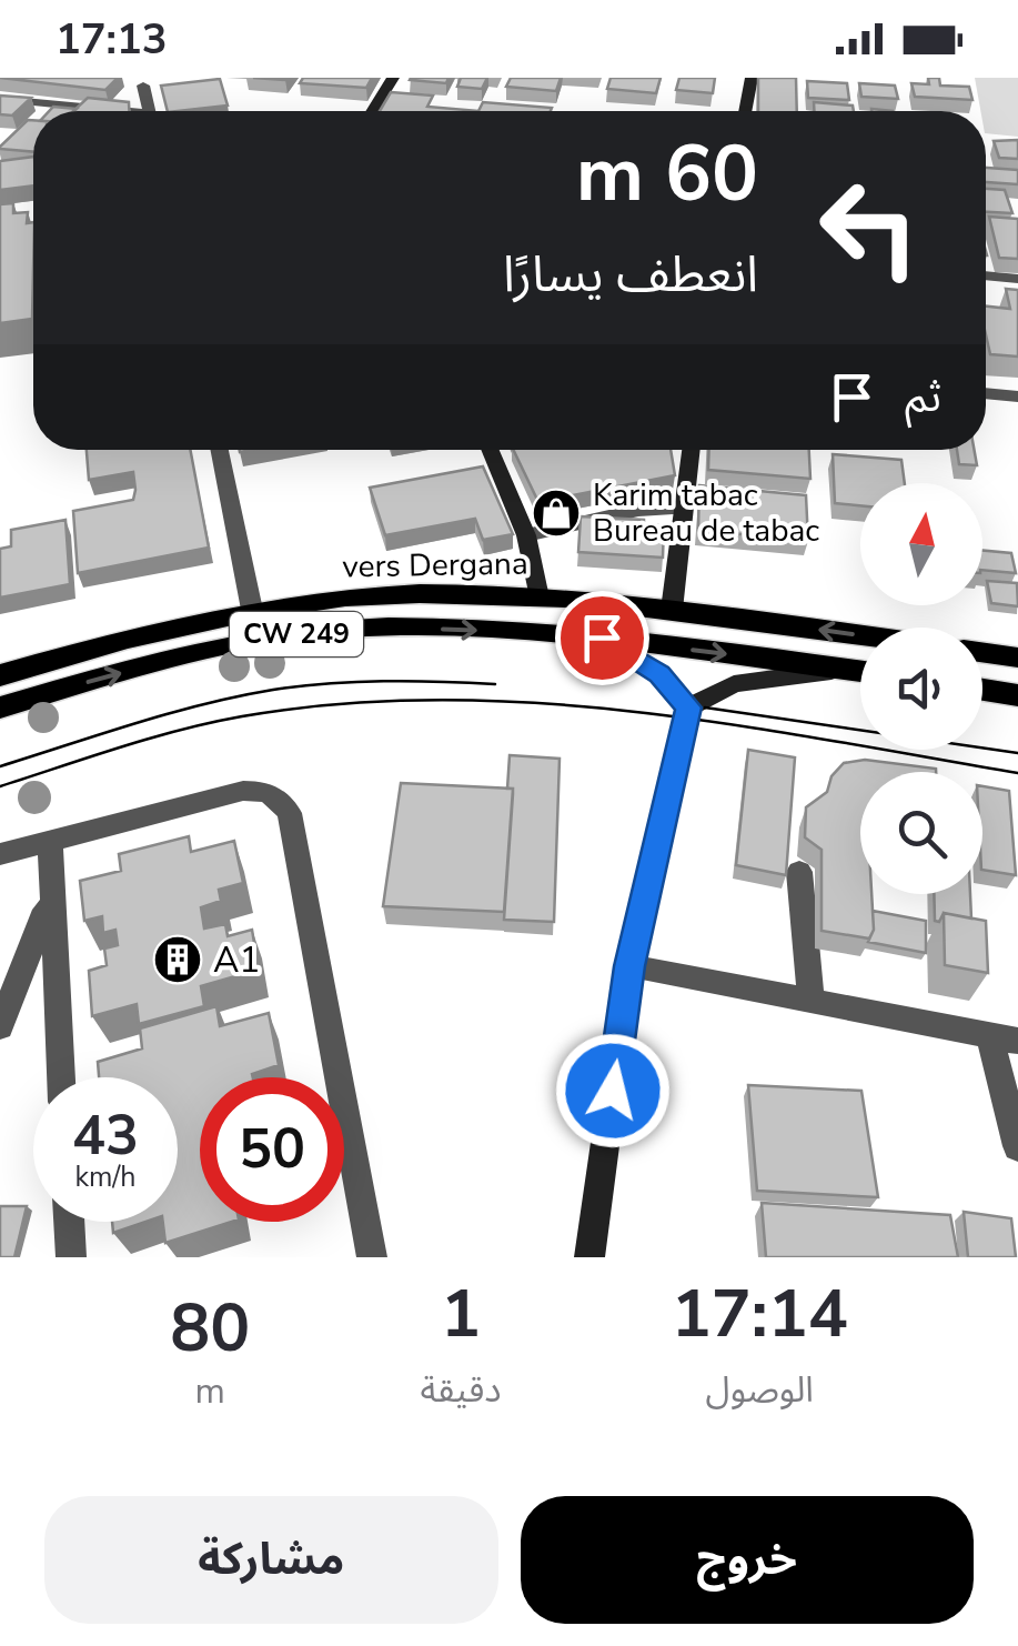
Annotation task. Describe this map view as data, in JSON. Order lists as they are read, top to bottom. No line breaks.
{"streets":{"main road":["vers Dergana","CW 249"]},"places":{"shop":["Karim tabac Bureau de tabac"],"building":["A1"]},"north":"top","page":{"status":"17:13","turn":["60 m","انعطف يسارًا"],"then":"ثم","speed":"43 km/h","limit":"50","eta":["17:14","الوصول","1","دقيقة","80","m"],"buttons":["خروج","مشاركة"]}}
